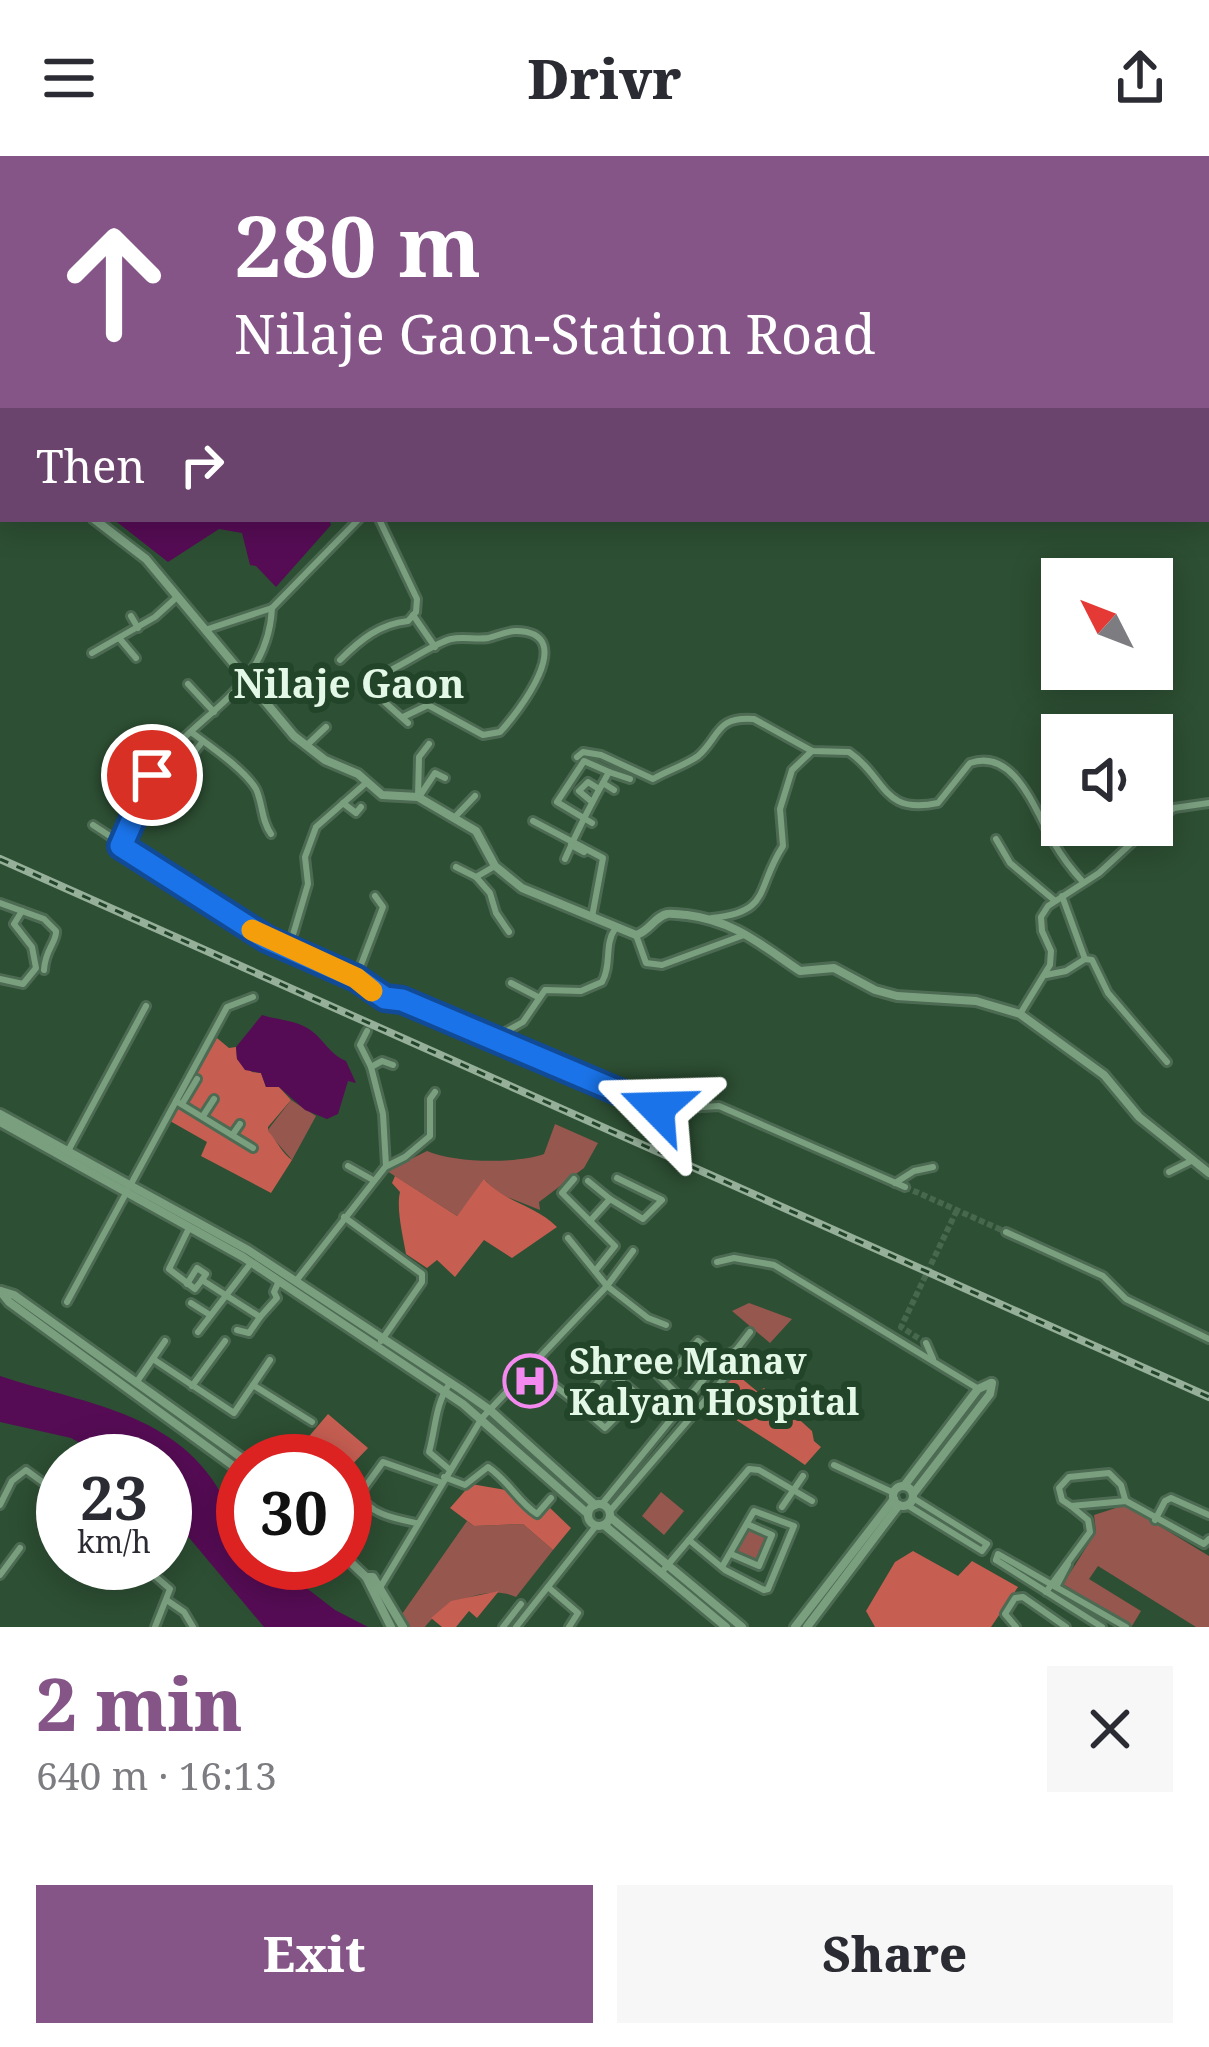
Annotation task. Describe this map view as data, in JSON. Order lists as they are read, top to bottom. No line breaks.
{"districts":["Nilaje Gaon"],"places":{"hospital":["Shree Manav Kalyan Hospital"]},"north":"top left","page":{"header":"Drivr","turn":["280 m","Nilaje Gaon-Station Road"],"then":"Then","speed":"23 km/h","limit":"30","heading":["2 min","640 m · 16:13"],"buttons":["Exit","Share"]}}
